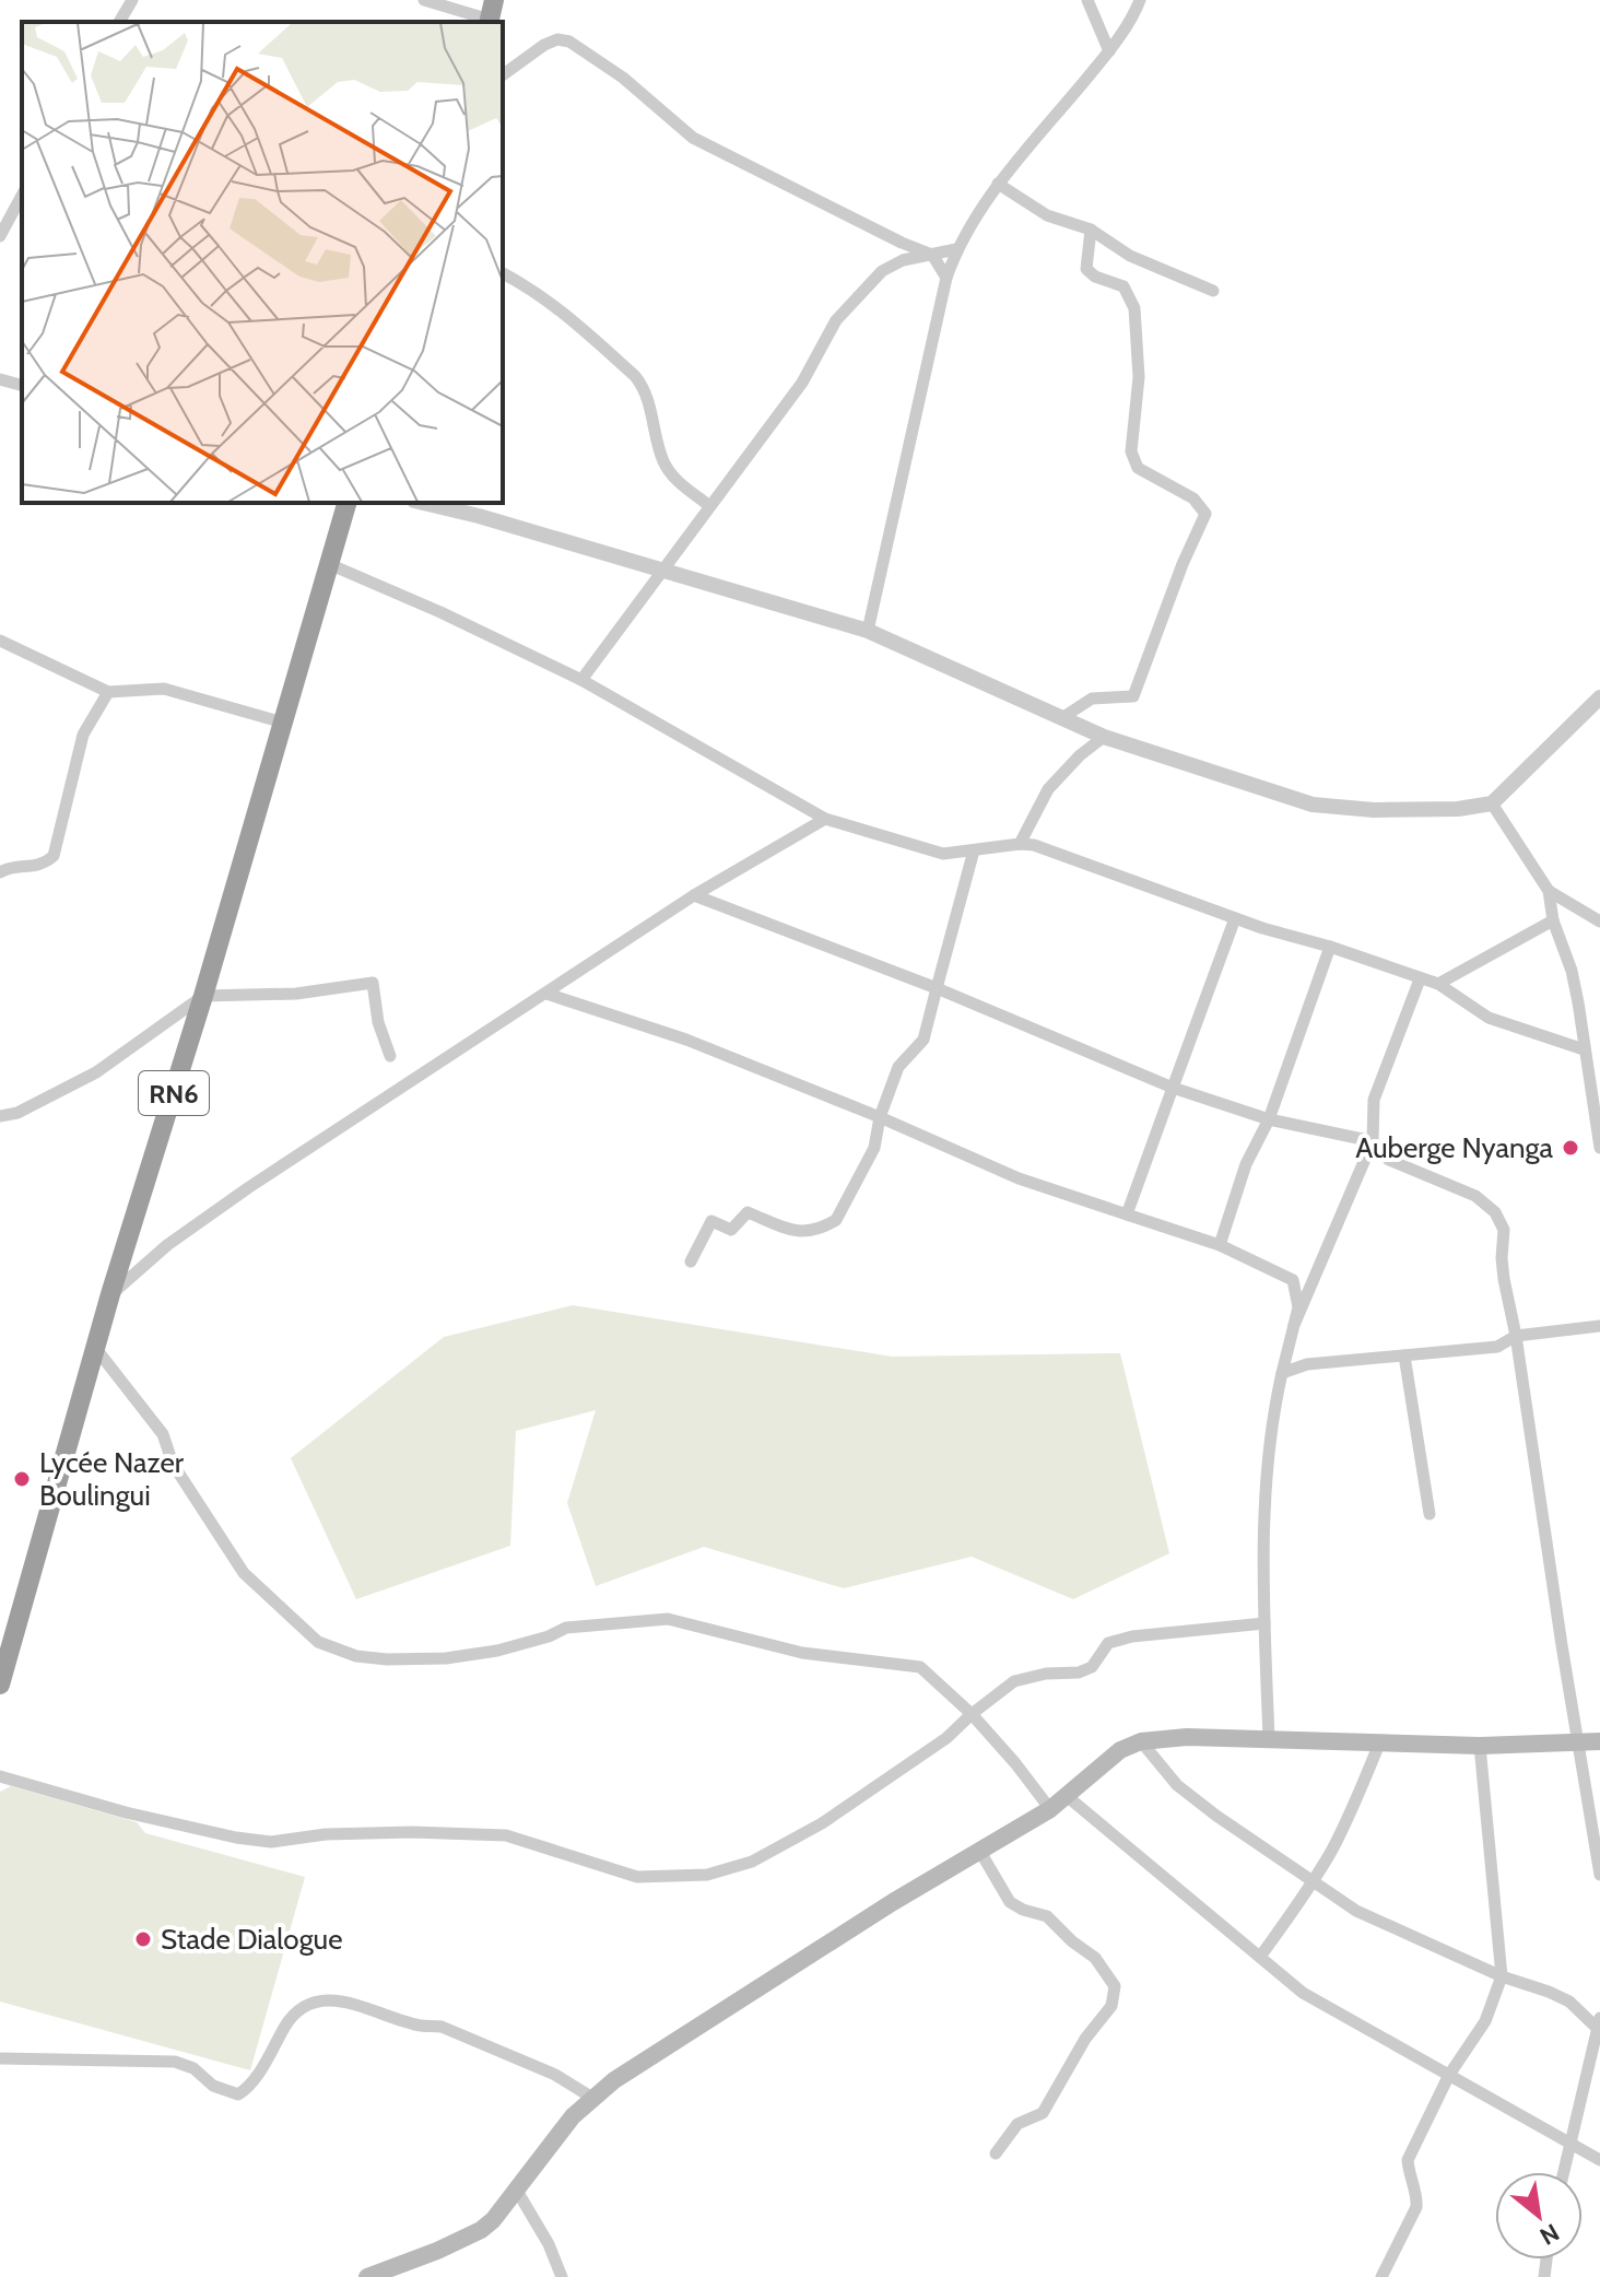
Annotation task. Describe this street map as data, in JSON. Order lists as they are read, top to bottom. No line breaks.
{"streets":{"highway":["RN6"]},"places":["Auberge Nyanga","Lycée Nazer Boulingui","Stade Dialogue"],"north":"bottom right"}
